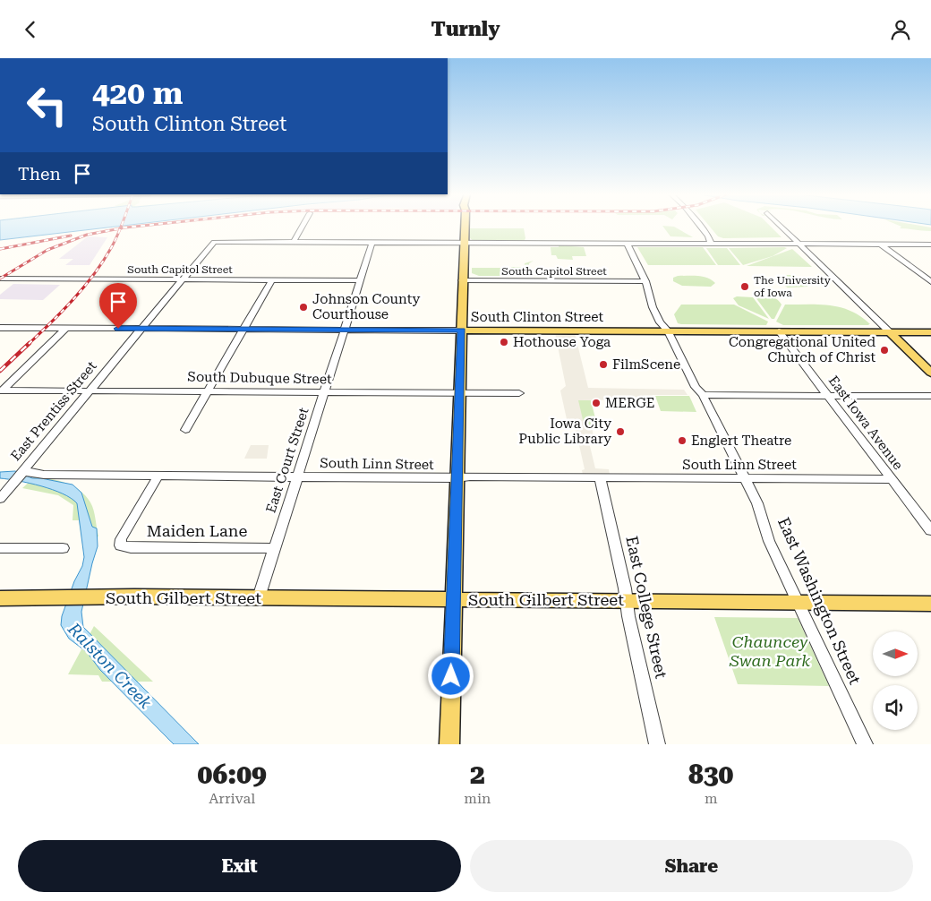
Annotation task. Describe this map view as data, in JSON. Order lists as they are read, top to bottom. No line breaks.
{"streets":{"main road":["South Clinton Street","South Gilbert Street"],"street":["South Capitol Street","South Dubuque Street","East Prentiss Street","East Iowa Avenue","East Court Street","South Linn Street","Maiden Lane","East Washington Street","East College Street"]},"crossings":[["South Capitol Street","East Prentiss Street"],["South Capitol Street","East Court Street"],["South Capitol Street","East Washington Street"],["South Clinton Street","East Prentiss Street"],["South Clinton Street","East Iowa Avenue"],["South Clinton Street","East Court Street"],["South Clinton Street","East Washington Street"],["South Dubuque Street","East Prentiss Street"],["South Dubuque Street","East Court Street"],["East Prentiss Street","South Linn Street"],["East Iowa Avenue","South Linn Street"],["East Court Street","South Linn Street"],["East Court Street","Maiden Lane"],["East Court Street","South Gilbert Street"],["South Linn Street","Maiden Lane"],["South Linn Street","East Washington Street"],["South Linn Street","East College Street"],["South Gilbert Street","East Washington Street"],["South Gilbert Street","East College Street"]],"water":["Ralston Creek"],"parks":["Chauncey Swan Park"],"places":["The University of Iowa","Johnson County Courthouse","Hothouse Yoga","Congregational United Church of Christ","FilmScene","MERGE","Iowa City Public Library","Englert Theatre"],"north":"right","page":{"header":"Turnly","turn":["420 m","South Clinton Street"],"then":"Then","eta":["06:09","Arrival","2","min","830","m"],"buttons":["Exit","Share"]}}
